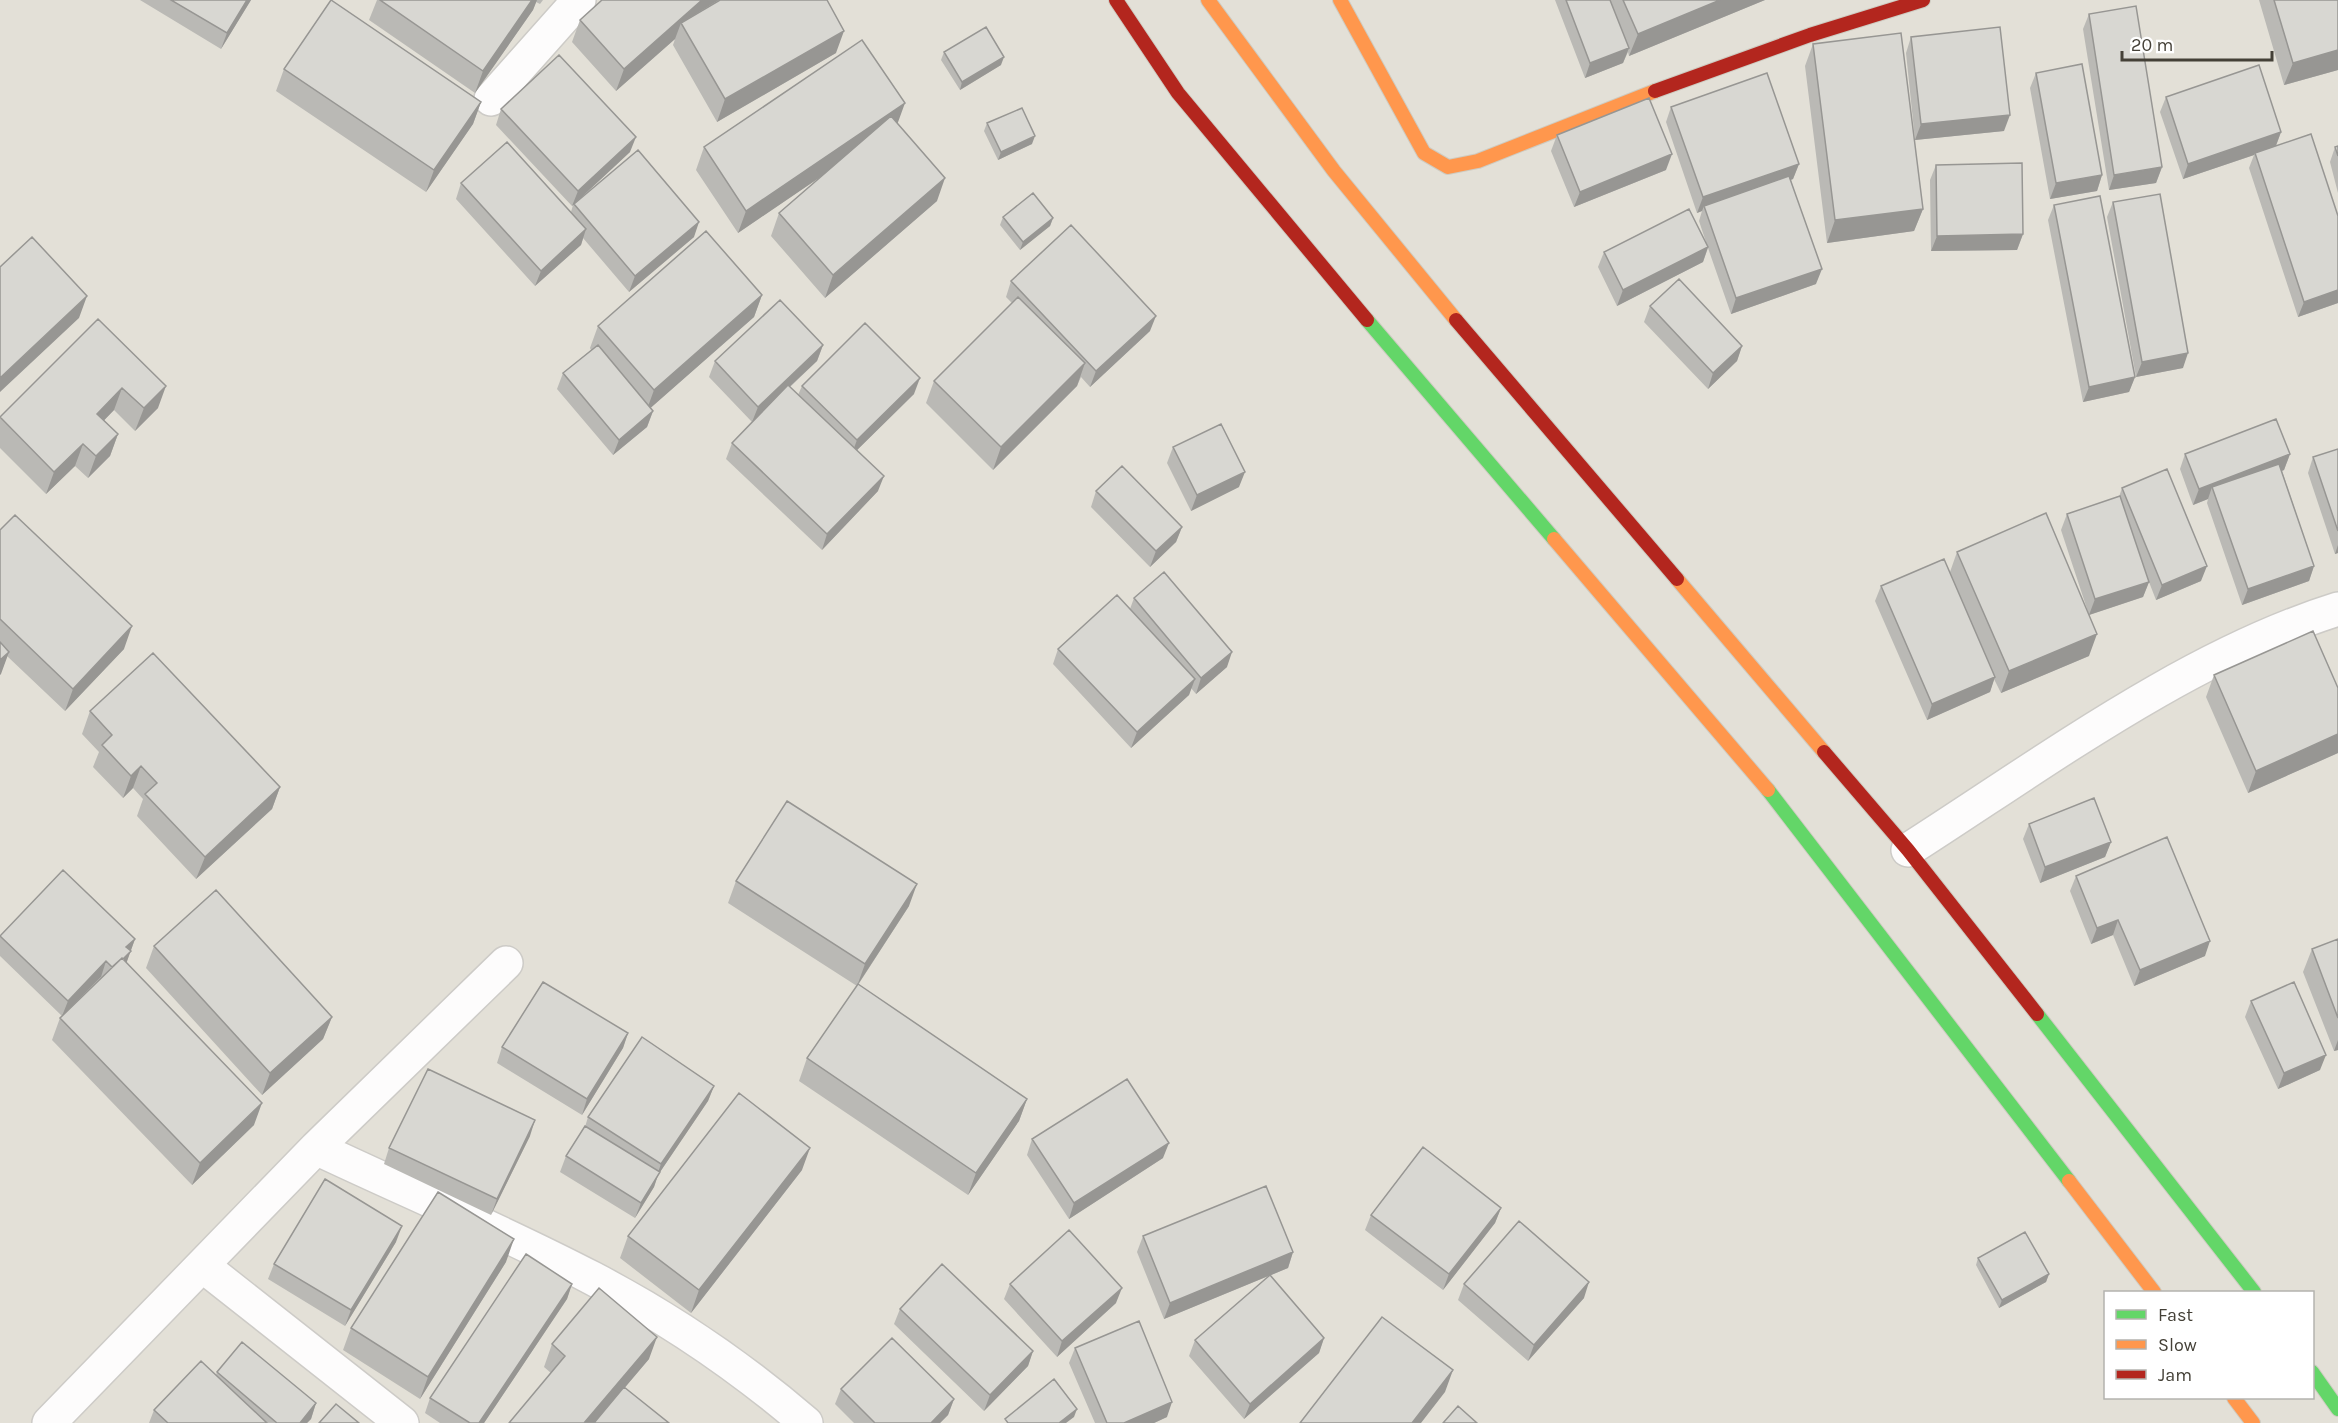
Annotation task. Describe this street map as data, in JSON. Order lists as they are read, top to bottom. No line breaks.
{"legend":["Fast","Slow","Jam"],"scale_bar":"20 m"}
